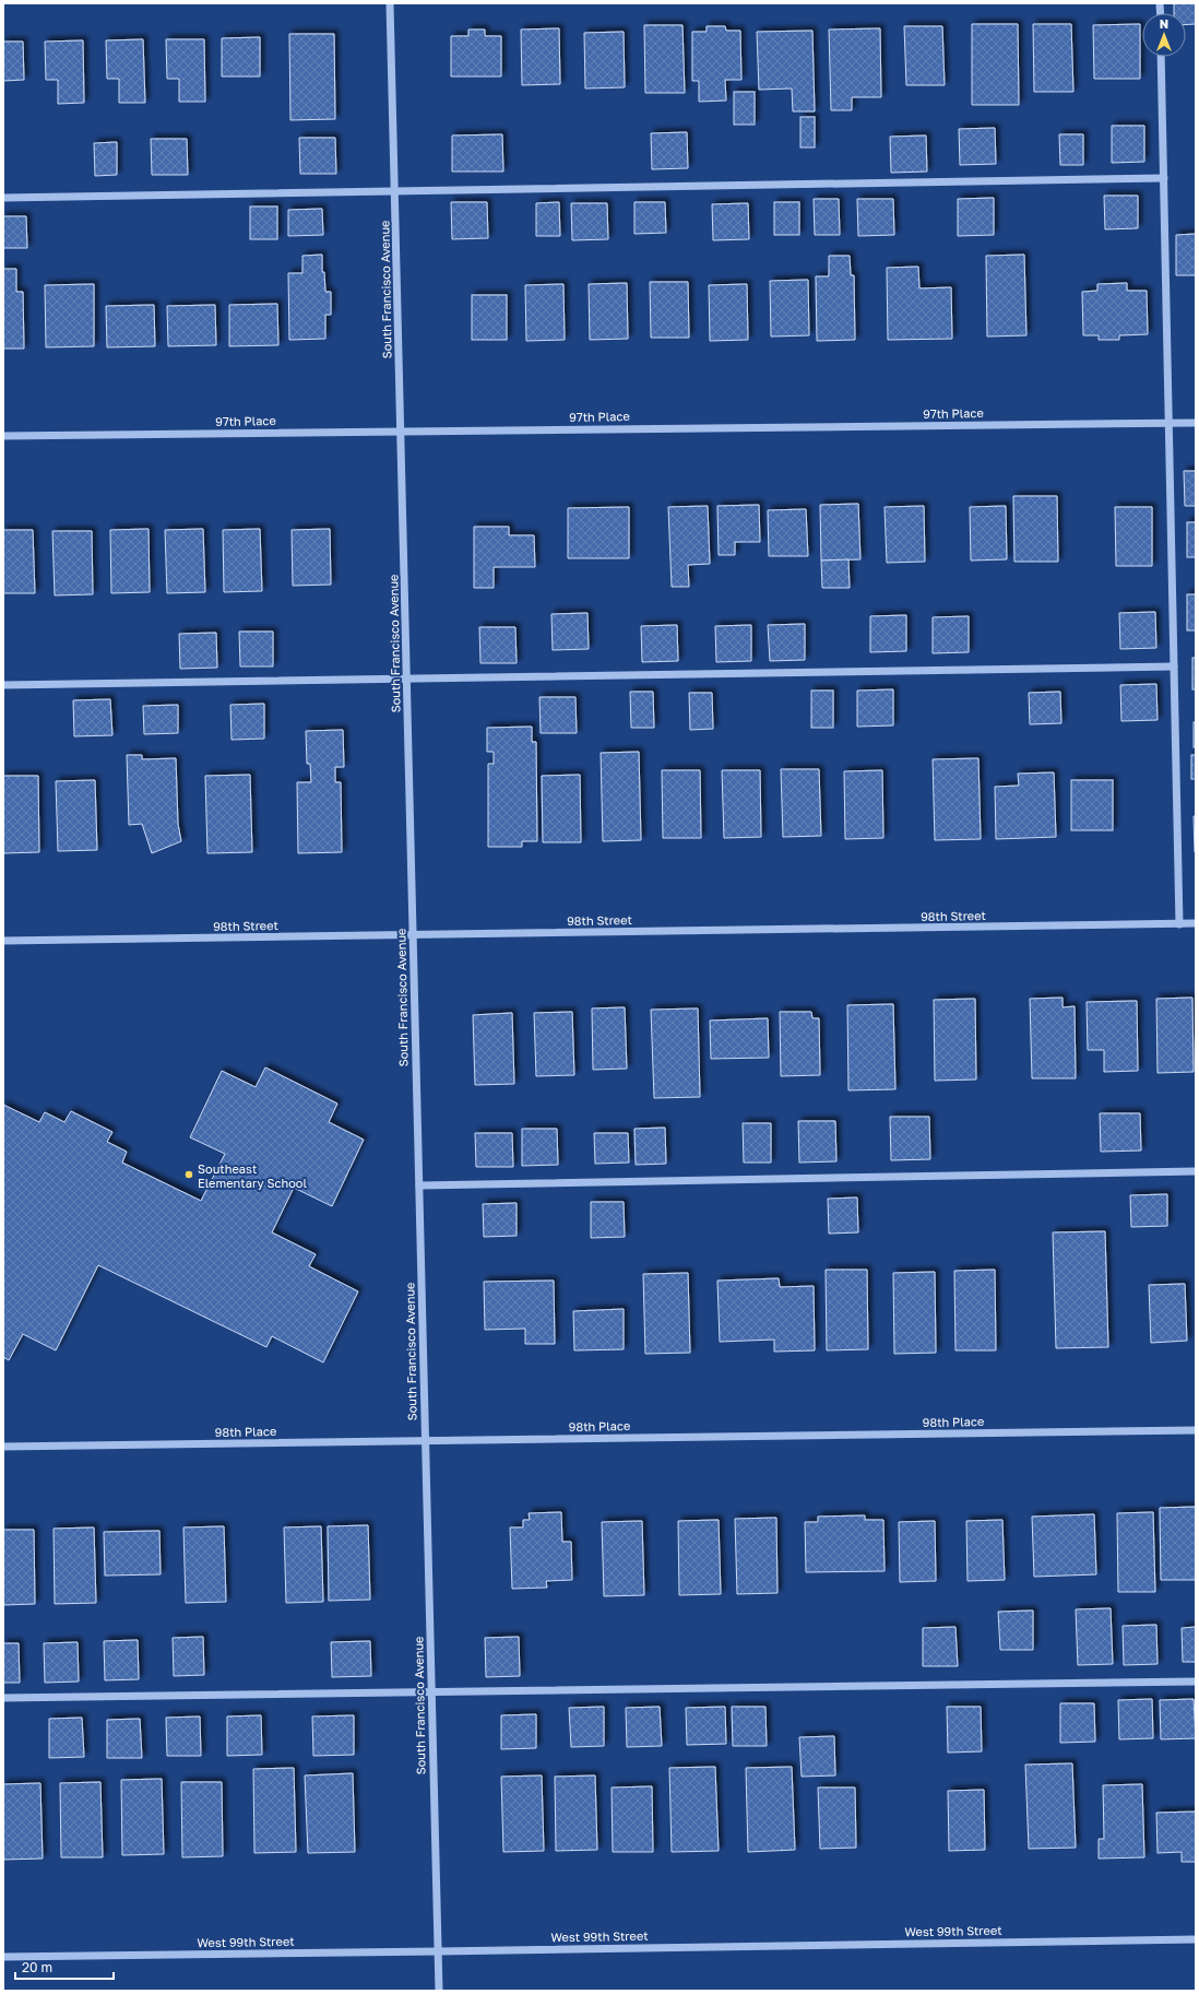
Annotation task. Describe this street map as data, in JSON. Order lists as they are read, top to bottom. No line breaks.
{"streets":{"street":["South Francisco Avenue","97th Place","98th Street","98th Place","West 99th Street"]},"crossings":[["South Francisco Avenue","97th Place"],["South Francisco Avenue","98th Street"],["South Francisco Avenue","98th Place"],["South Francisco Avenue","West 99th Street"]],"places":["Southeast Elementary School"],"scale_bar":"20 m","north":"top"}
